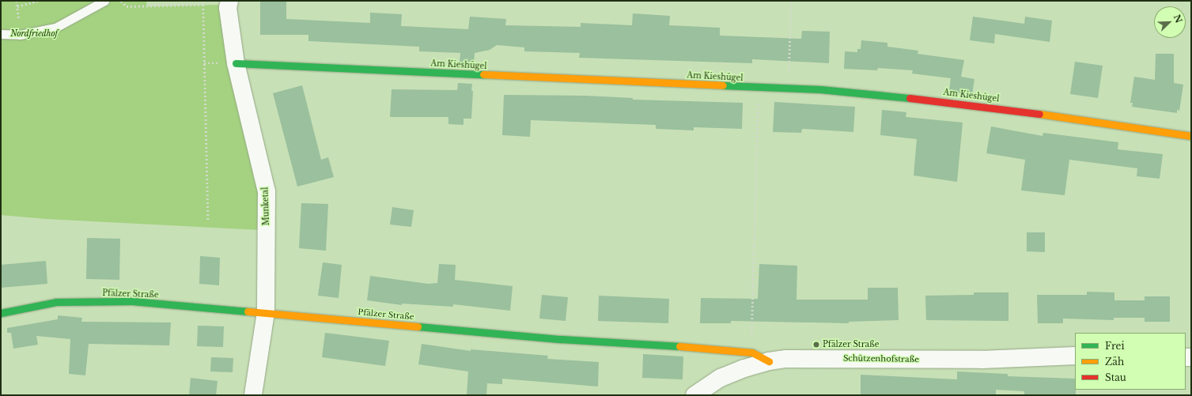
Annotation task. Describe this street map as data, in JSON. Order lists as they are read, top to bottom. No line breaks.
{"streets":{"street":["Am Kieshügel","Munketal","Pfälzer Straße","Schützenhofstraße"]},"crossings":[["Am Kieshügel","Munketal"],["Munketal","Pfälzer Straße"],["Pfälzer Straße","Schützenhofstraße"]],"parks":["Nordfriedhof"],"places":["Pfälzer Straße"],"legend":["Frei","Zäh","Stau"],"north":"top right"}
